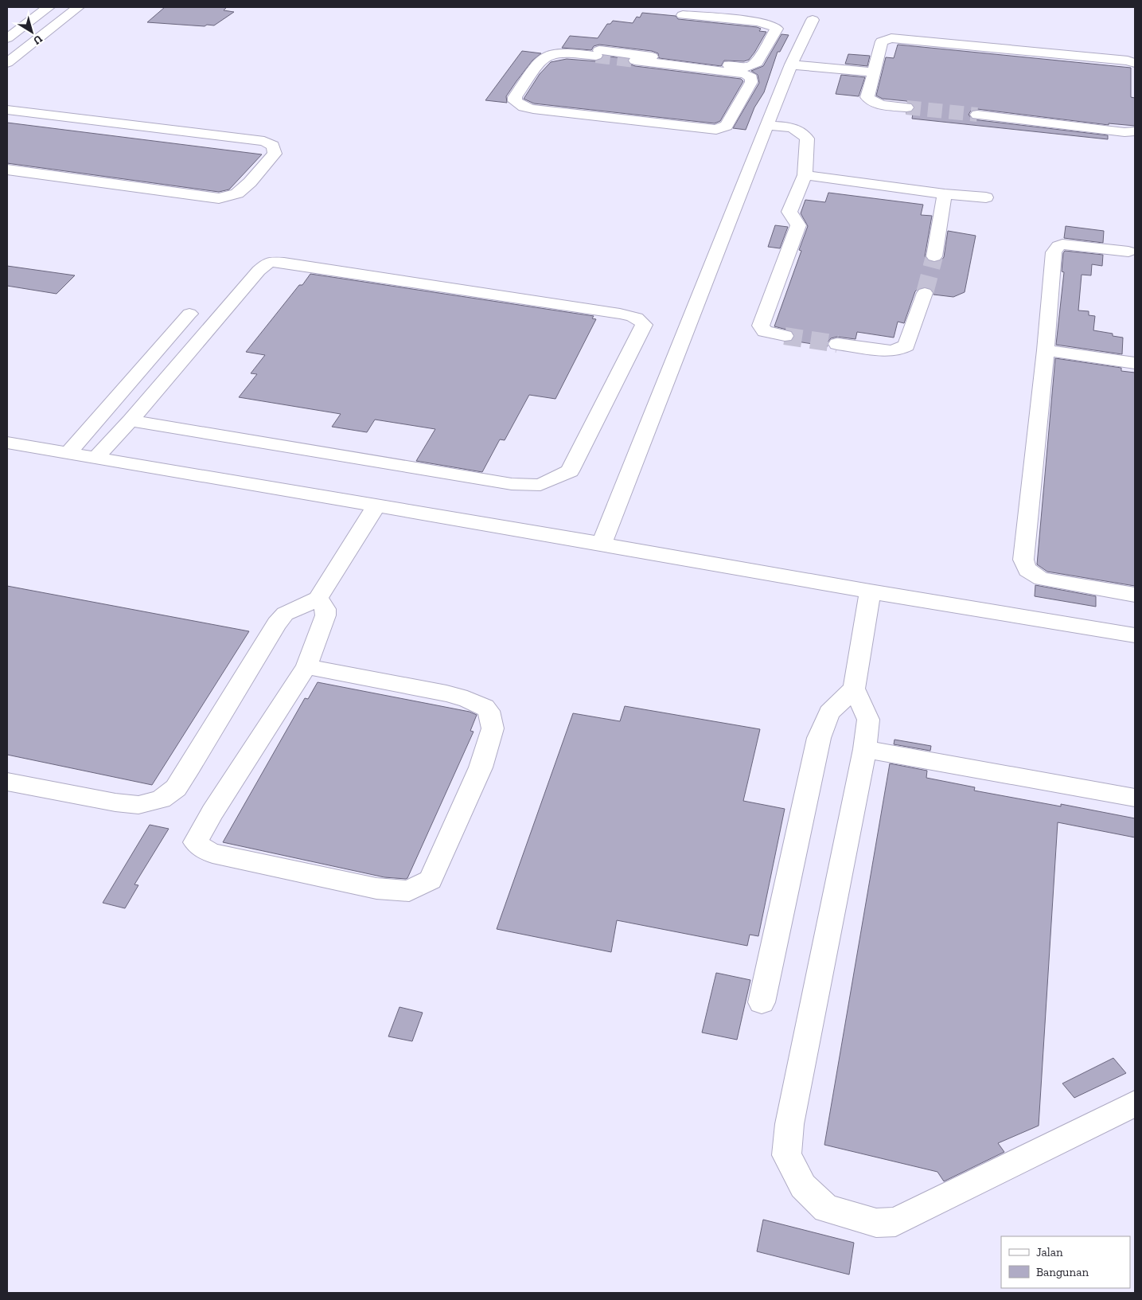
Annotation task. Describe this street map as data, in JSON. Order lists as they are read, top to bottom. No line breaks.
{"legend":["Jalan","Bangunan"],"north":"bottom right"}
